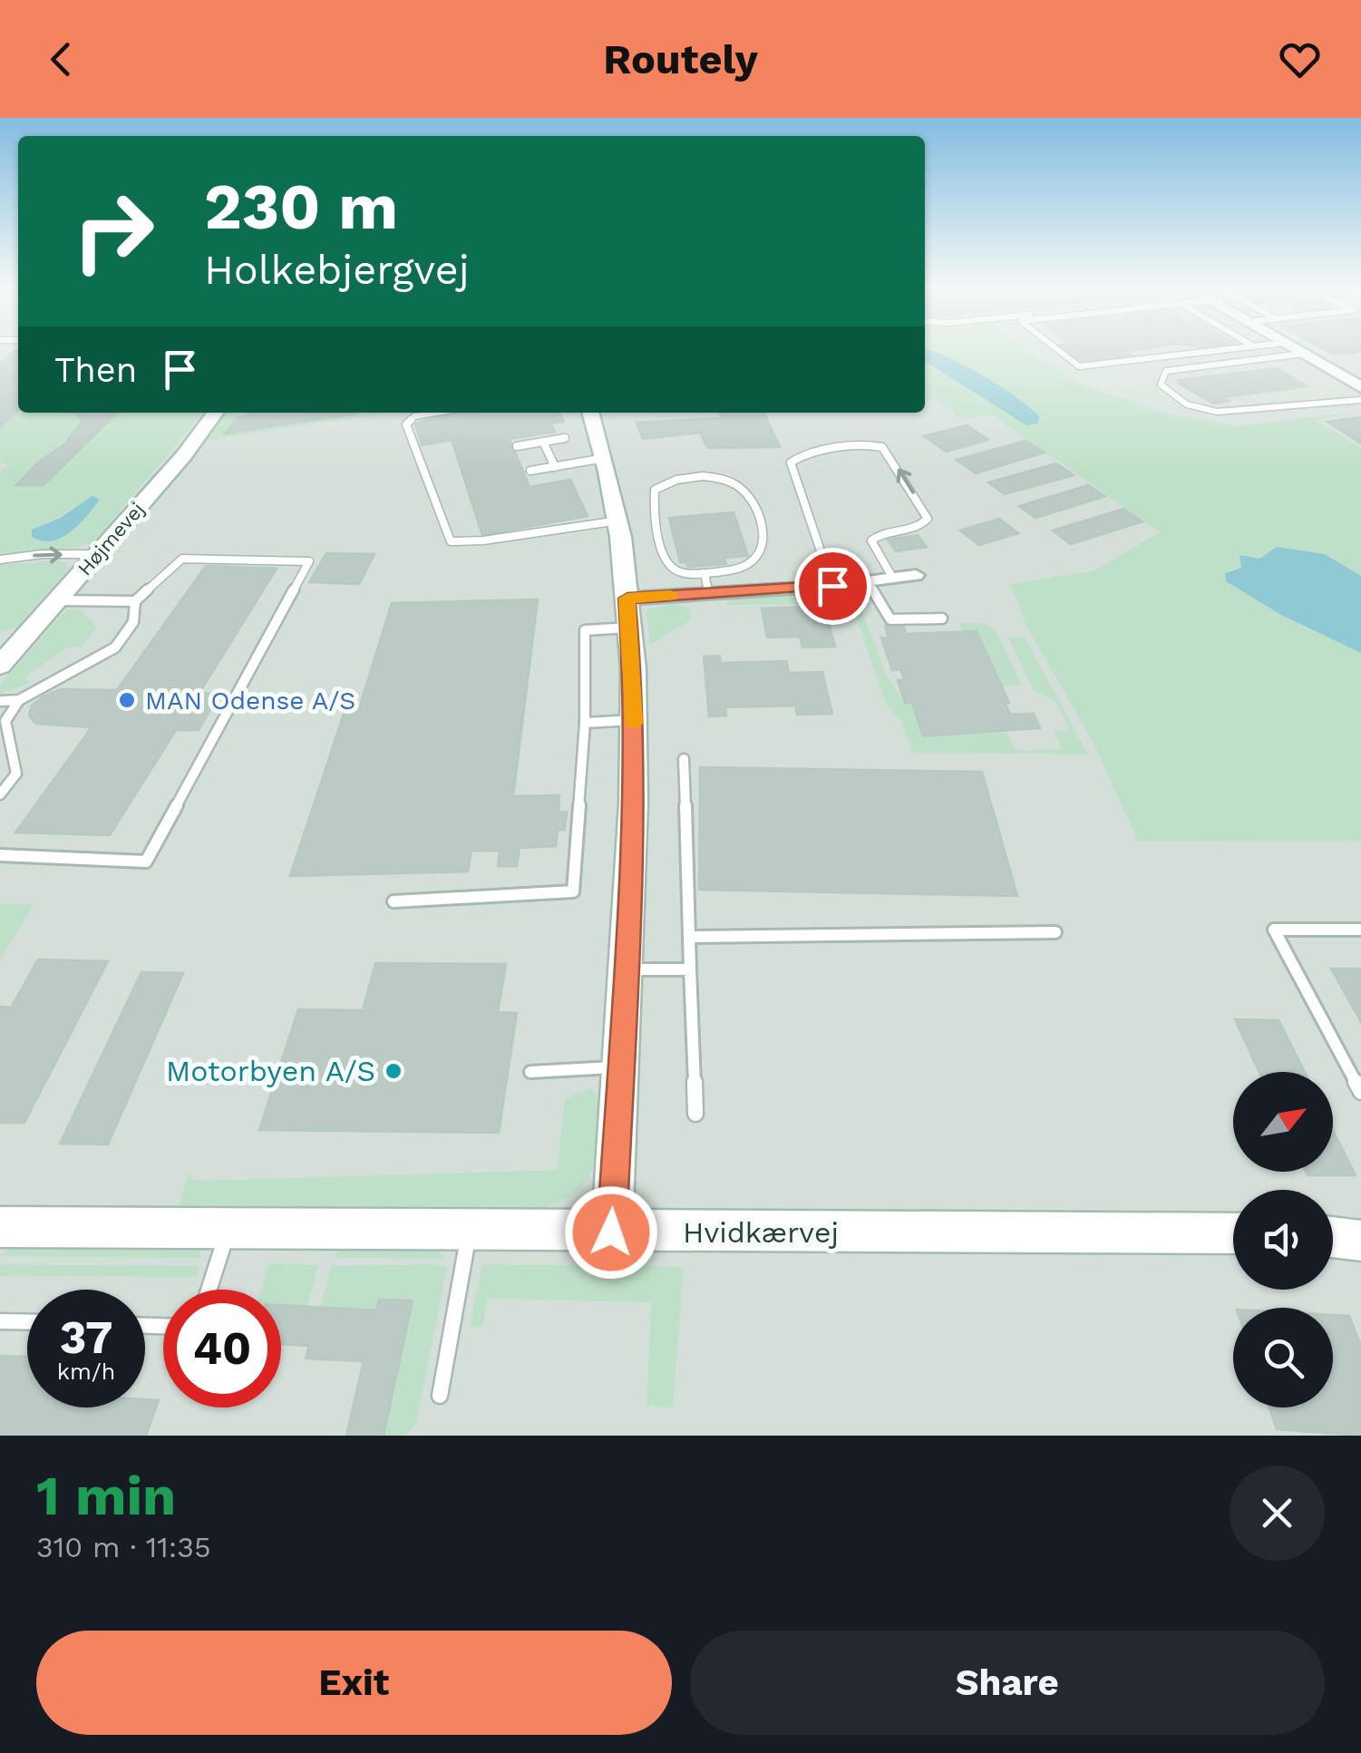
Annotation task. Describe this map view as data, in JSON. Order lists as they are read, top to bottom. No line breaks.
{"streets":{"street":["Højmevej","Hvidkærvej"]},"places":["MAN Odense A/S","Motorbyen A/S"],"north":"top right","page":{"header":"Routely","turn":["230 m","Holkebjergvej"],"then":"Then","speed":"37 km/h","limit":"40","heading":["1 min","310 m · 11:35"],"buttons":["Exit","Share"]}}
